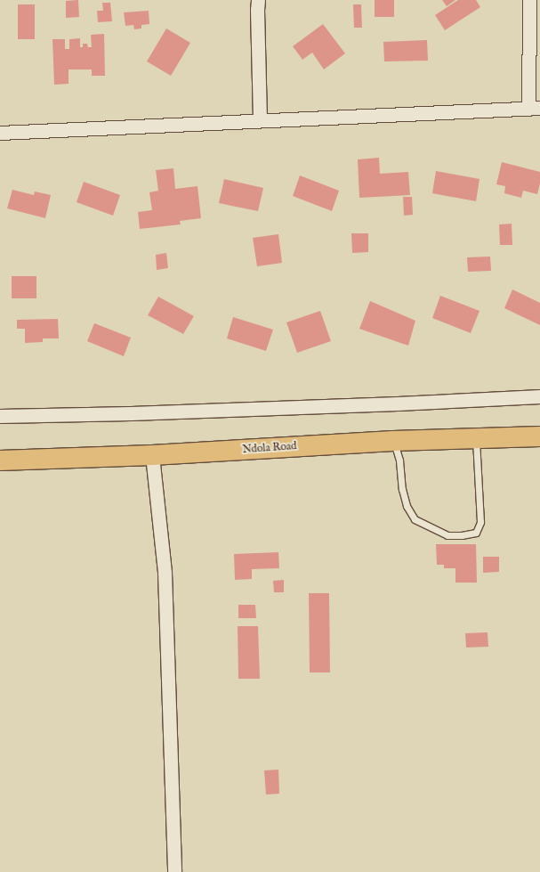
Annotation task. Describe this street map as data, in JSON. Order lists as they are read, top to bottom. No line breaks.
{"streets":{"main road":["Ndola Road"]}}
